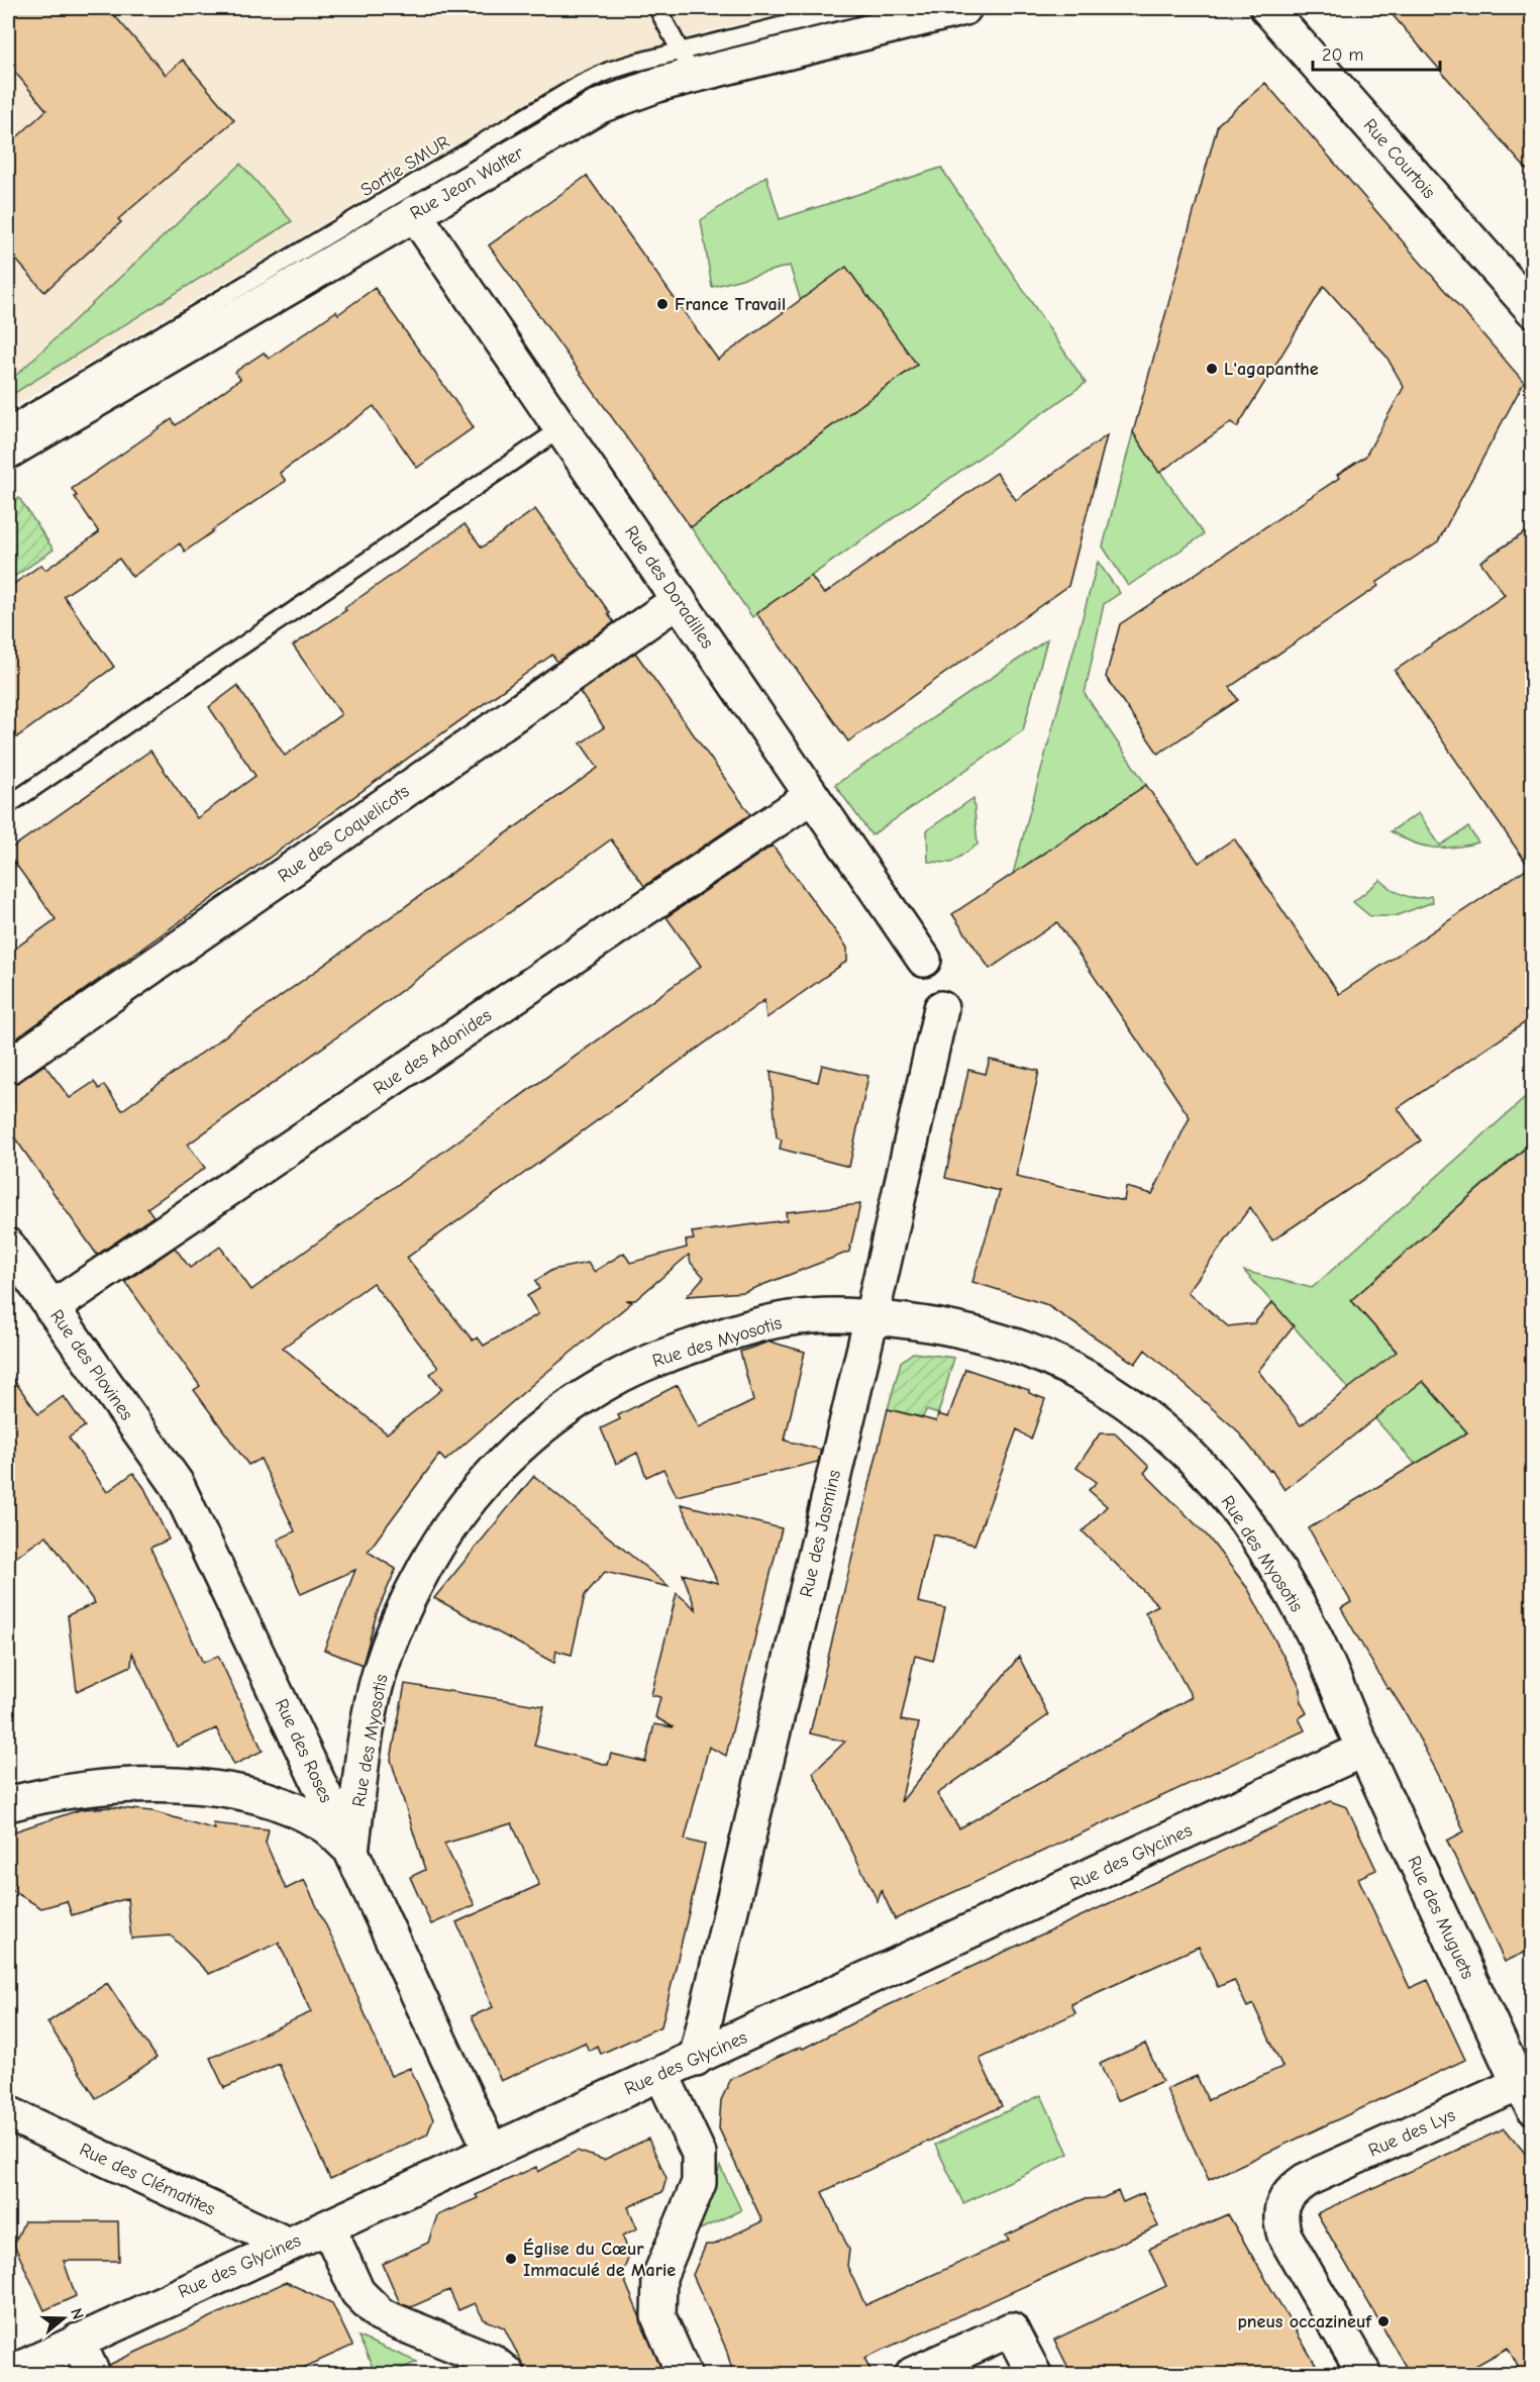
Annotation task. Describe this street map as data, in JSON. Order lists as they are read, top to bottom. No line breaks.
{"streets":{"street":["Rue Courtois","Rue Jean Walter","Rue des Doradilles","Rue des Coquelicots","Rue des Adonides","Rue des Myosotis","Rue des Plovines","Rue des Jasmins","Rue des Roses","Rue des Glycines","Rue des Muguets","Rue des Lys","Rue des Clématites"],"lane":["Sortie SMUR"]},"crossings":[["Sortie SMUR","Rue Jean Walter"],["Rue Jean Walter","Rue des Doradilles"],["Rue des Doradilles","Rue des Coquelicots"],["Rue des Doradilles","Rue des Adonides"],["Rue des Adonides","Rue des Plovines"],["Rue des Myosotis","Rue des Jasmins"],["Rue des Myosotis","Rue des Roses"],["Rue des Myosotis","Rue des Glycines"],["Rue des Myosotis","Rue des Muguets"],["Rue des Plovines","Rue des Roses"],["Rue des Jasmins","Rue des Glycines"],["Rue des Roses","Rue des Glycines"],["Rue des Glycines","Rue des Muguets"],["Rue des Glycines","Rue des Clématites"],["Rue des Muguets","Rue des Lys"]],"places":["France Travail","L'agapanthe","Église du Cœur Immaculé de Marie","pneus occazineuf"],"scale_bar":"20 m","north":"right"}
